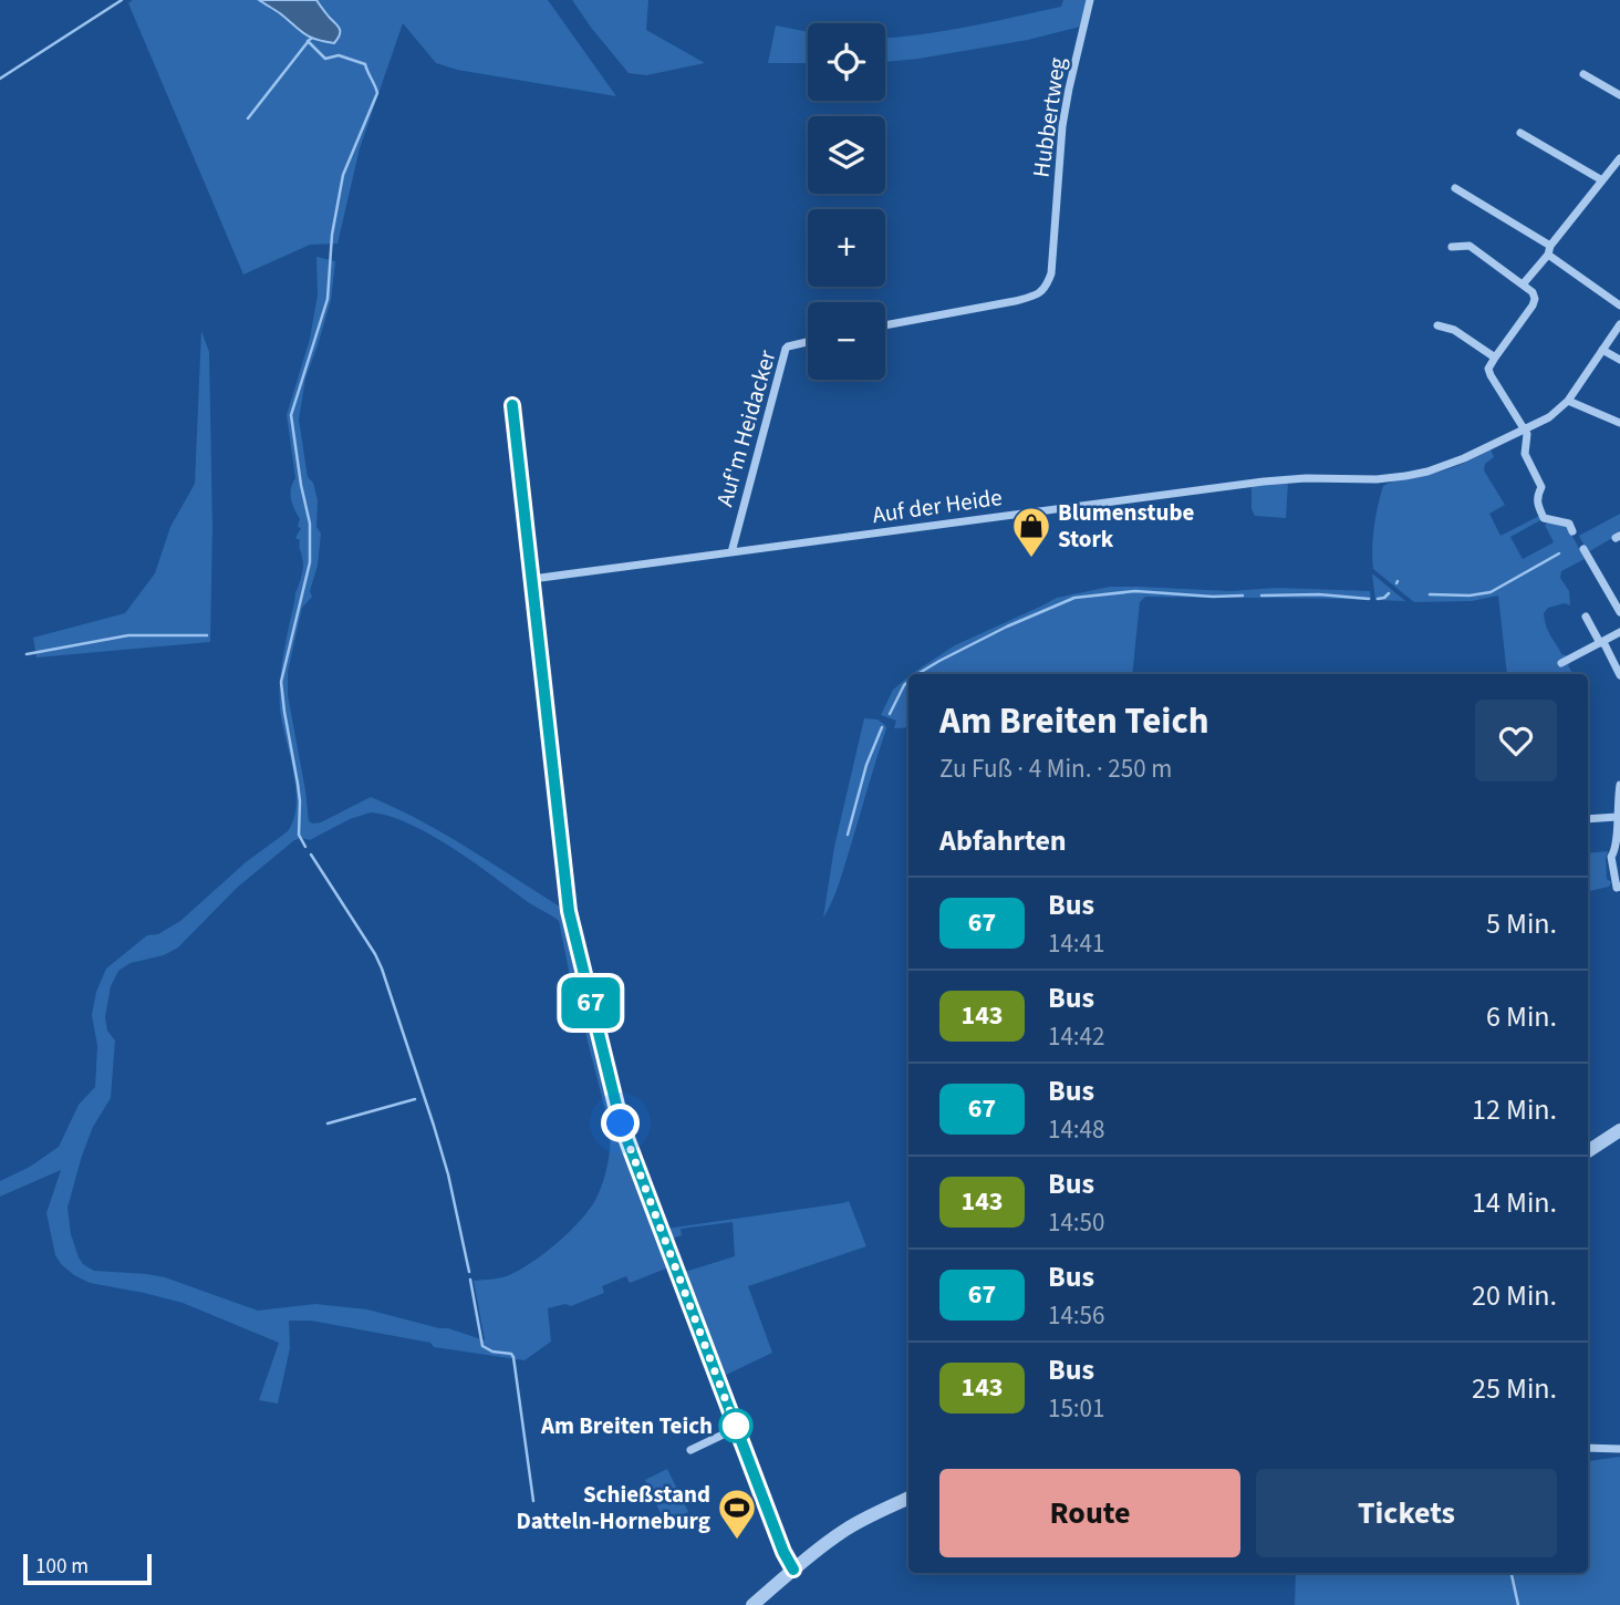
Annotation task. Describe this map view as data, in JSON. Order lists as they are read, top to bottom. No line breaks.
{"streets":{"street":["Hubbertweg","Auf'm Heidacker","Auf der Heide"]},"crossings":[["Auf'm Heidacker","Auf der Heide"]],"places":{"shop":["Blumenstube Stork"],"other":["Am Breiten Teich"],"sports":["Schießstand Datteln-Horneburg"]},"lines":["bus line 67"],"scale_bar":"100 m","page":{"on_map":"67","map_buttons":["+","−"],"heading":[["Am Breiten Teich","Zu Fuß · 4 Min. · 250 m"],"Abfahrten"],"list":[{"mark":"67","name":"Bus","note":"14:41","value":"5 Min."},{"mark":"143","name":"Bus","note":"14:42","value":"6 Min."},{"mark":"67","name":"Bus","note":"14:48","value":"12 Min."},{"mark":"143","name":"Bus","note":"14:50","value":"14 Min."},{"mark":"67","name":"Bus","note":"14:56","value":"20 Min."},{"mark":"143","name":"Bus","note":"15:01","value":"25 Min."}],"buttons":["Route","Tickets"],"scale":"100 m"}}
